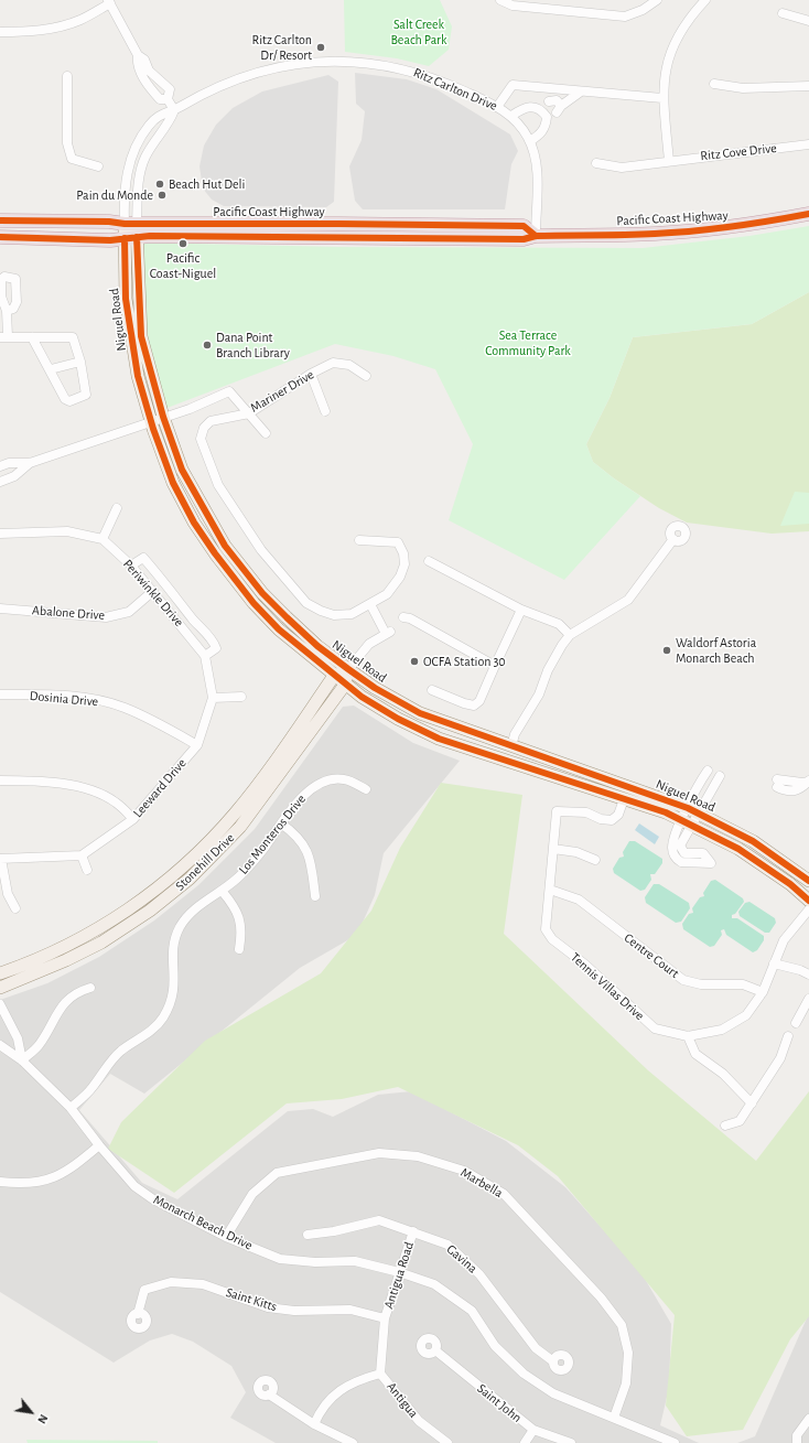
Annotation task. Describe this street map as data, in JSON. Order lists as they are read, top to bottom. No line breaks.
{"streets":{"highway":["Pacific Coast Highway"],"main road":["Niguel Road","Stonehill Drive"],"street":["Ritz Carlton Drive","Ritz Cove Drive","Mariner Drive","Periwinkle Drive","Abalone Drive","Dosinia Drive","Leeward Drive","Los Monteros Drive","Centre Court","Tennis Villas Drive","Marbella","Monarch Beach Drive","Gavina","Antigua Road","Saint Kitts","Antigua","Saint John"]},"crossings":[["Ritz Carlton Drive","Pacific Coast Highway"],["Ritz Carlton Drive","Niguel Road"],["Pacific Coast Highway","Niguel Road"],["Niguel Road","Mariner Drive"],["Niguel Road","Stonehill Drive"],["Niguel Road","Tennis Villas Drive"],["Periwinkle Drive","Abalone Drive"],["Periwinkle Drive","Leeward Drive"],["Dosinia Drive","Leeward Drive"],["Los Monteros Drive","Monarch Beach Drive"],["Centre Court","Tennis Villas Drive"],["Marbella","Monarch Beach Drive"],["Monarch Beach Drive","Antigua Road"],["Gavina","Antigua Road"],["Antigua Road","Saint Kitts"],["Antigua Road","Antigua"],["Saint Kitts","Antigua"]],"parks":["Salt Creek Beach Park","Sea Terrace Community Park"],"places":["Ritz Carlton Dr/ Resort","Beach Hut Deli","Pain du Monde","Pacific Coast-Niguel","Dana Point Branch Library","Waldorf Astoria Monarch Beach","OCFA Station 30"],"north":"bottom right"}
